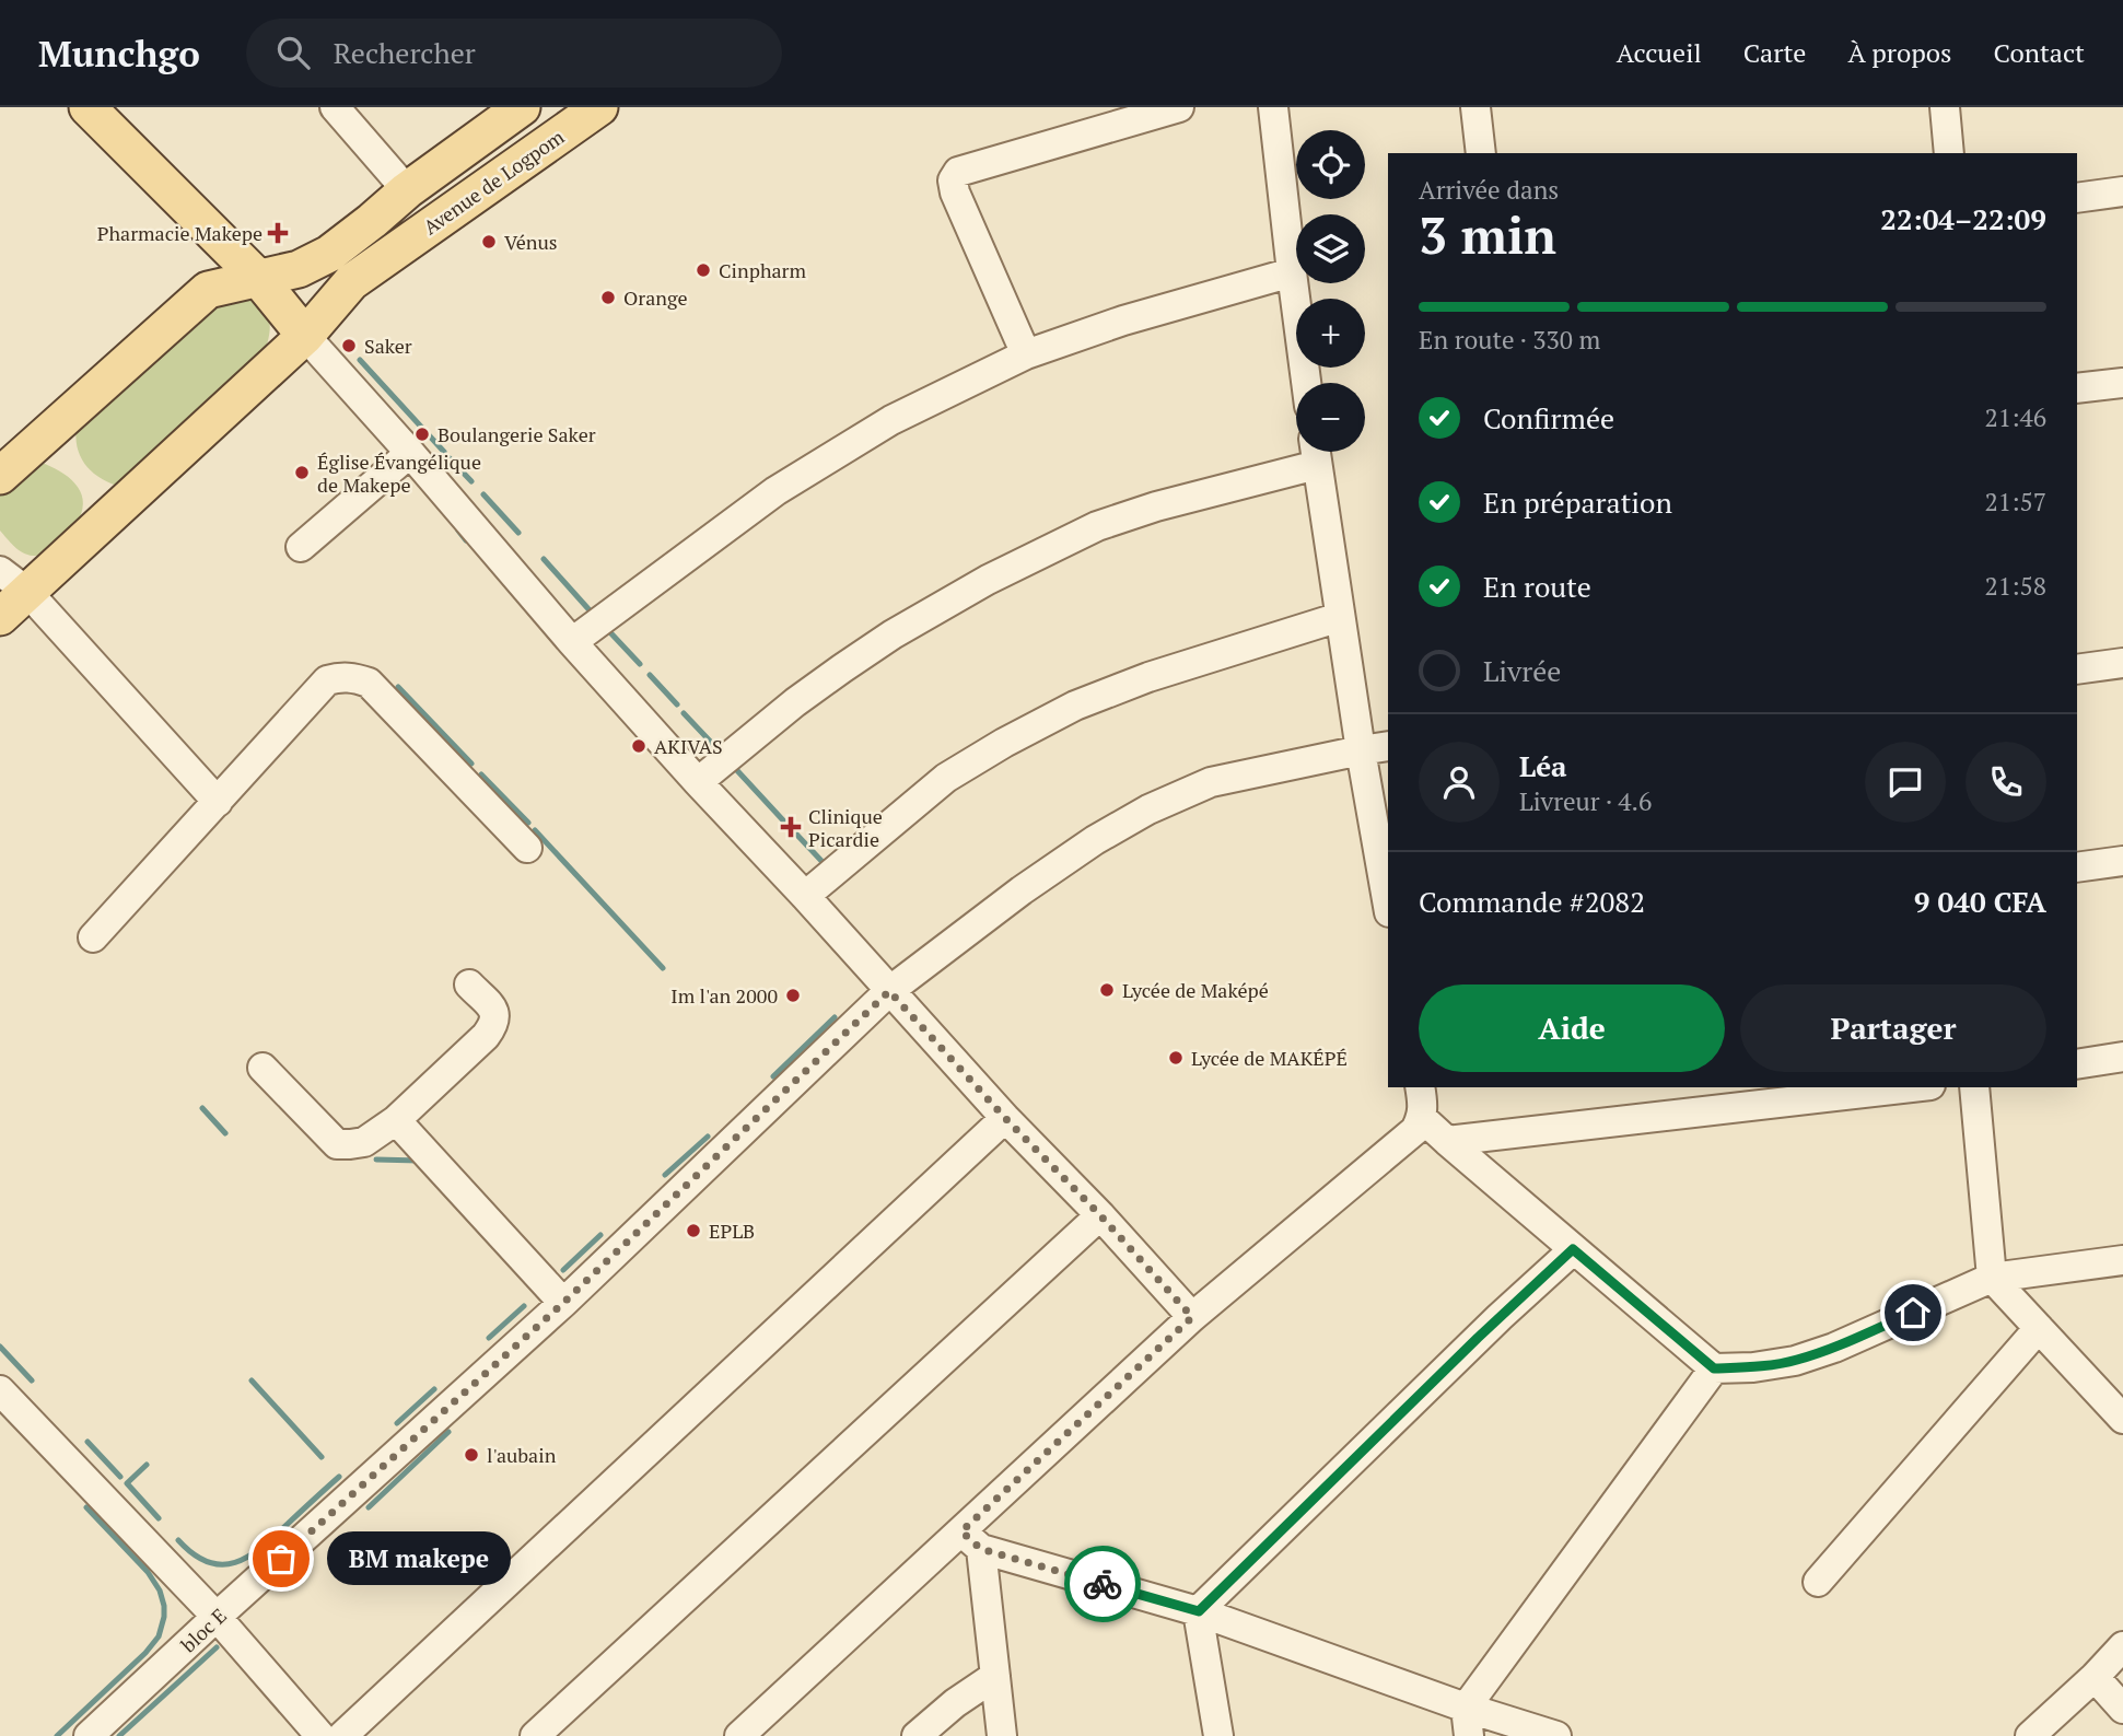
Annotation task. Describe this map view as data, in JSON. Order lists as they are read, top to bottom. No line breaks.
{"streets":{"main road":["Avenue de Logpom"],"street":["bloc E"]},"places":{"health":["Pharmacie Makepe","Clinique Picardie"],"other":["Vénus","Cinpharm","Orange","Saker","Boulangerie Saker","Église Évangélique de Makepe","AKIVAS","Lycée de Maképé","Im l'an 2000","Lycée de MAKÉPÉ","EPLB","l'aubain","BM makepe"]},"page":{"header":"Munchgo","search":"Rechercher","nav":["Accueil","Carte","À propos","Contact"],"map_buttons":["+","−"],"heading":["3 min","Arrivée dans","22:04–22:09"],"panel":["Léa","Livreur · 4.6","Commande #2082","9 040 CFA"],"bar":"En route · 330 m","list":[["Confirmée","21:46"],["En préparation","21:57"],["En route","21:58"],"Livrée"],"buttons":["Aide","Partager"],"bubble":"BM makepe"}}
